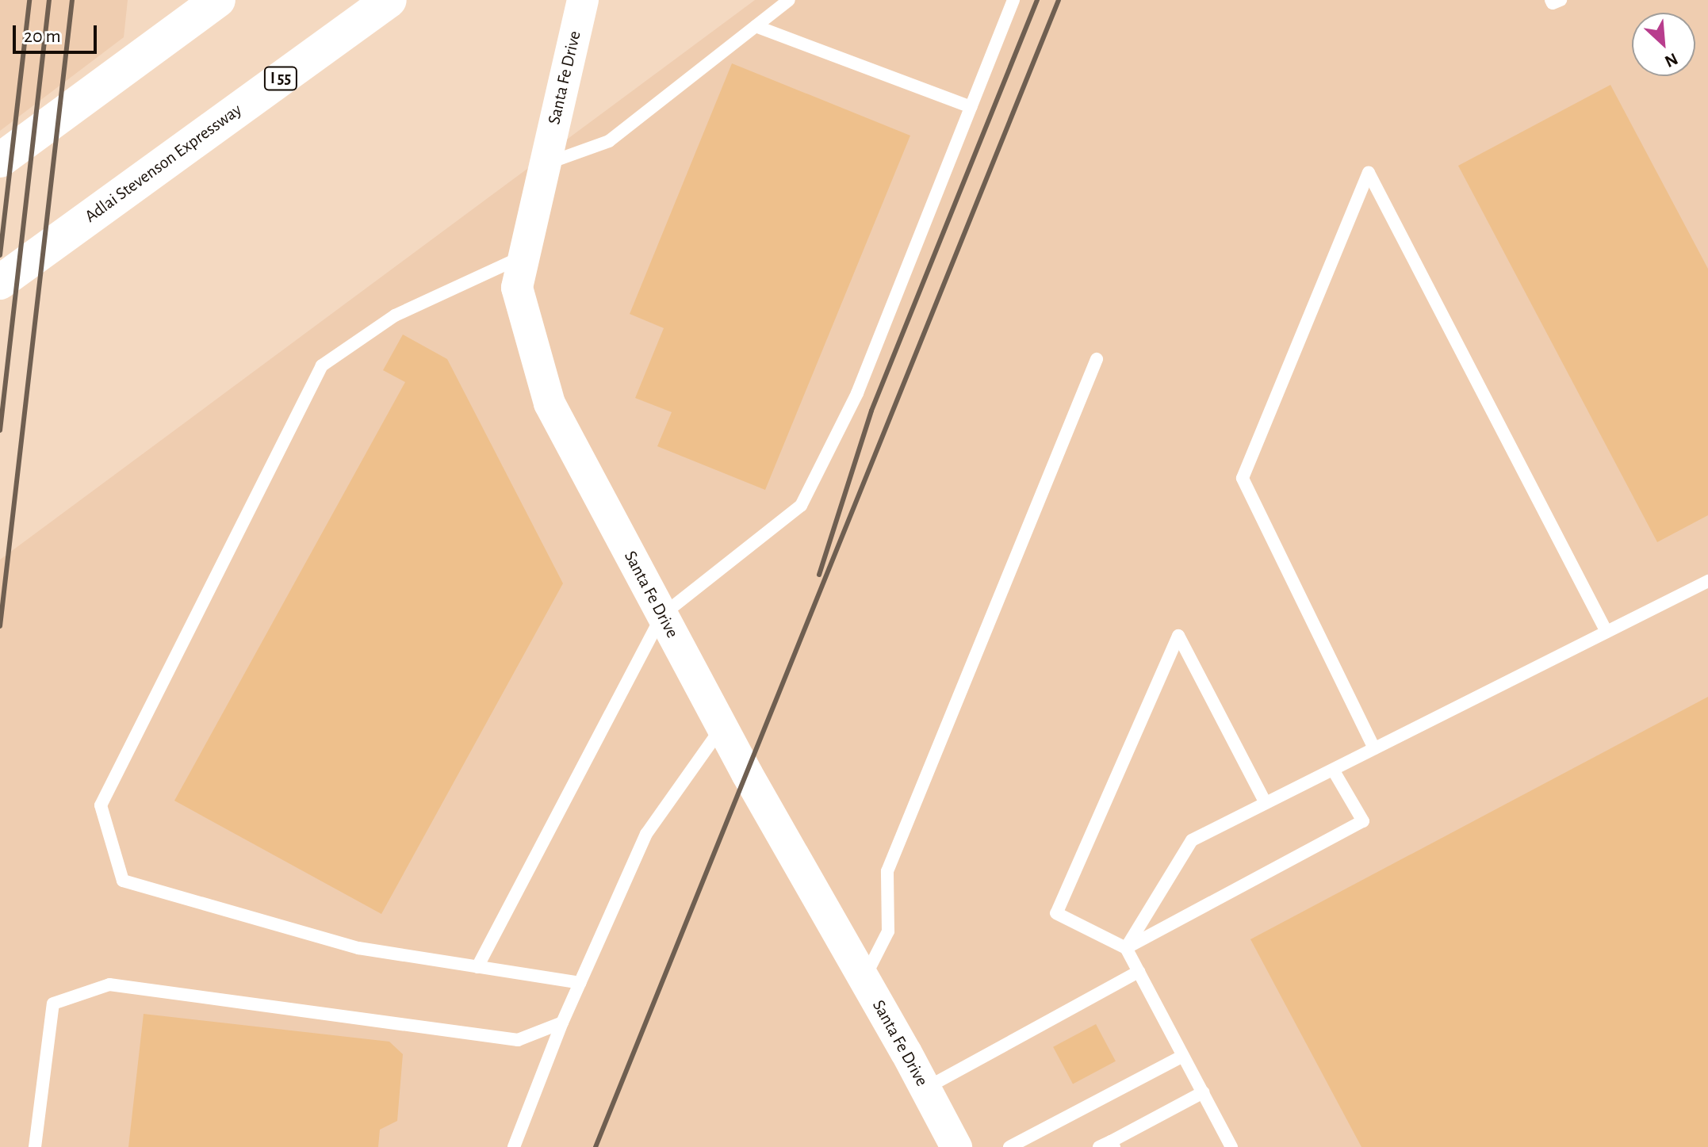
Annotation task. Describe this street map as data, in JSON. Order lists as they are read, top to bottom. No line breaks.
{"streets":{"highway":["I 55","Adlai Stevenson Expressway"],"street":["Santa Fe Drive"]},"scale_bar":"20 m","north":"bottom right"}
